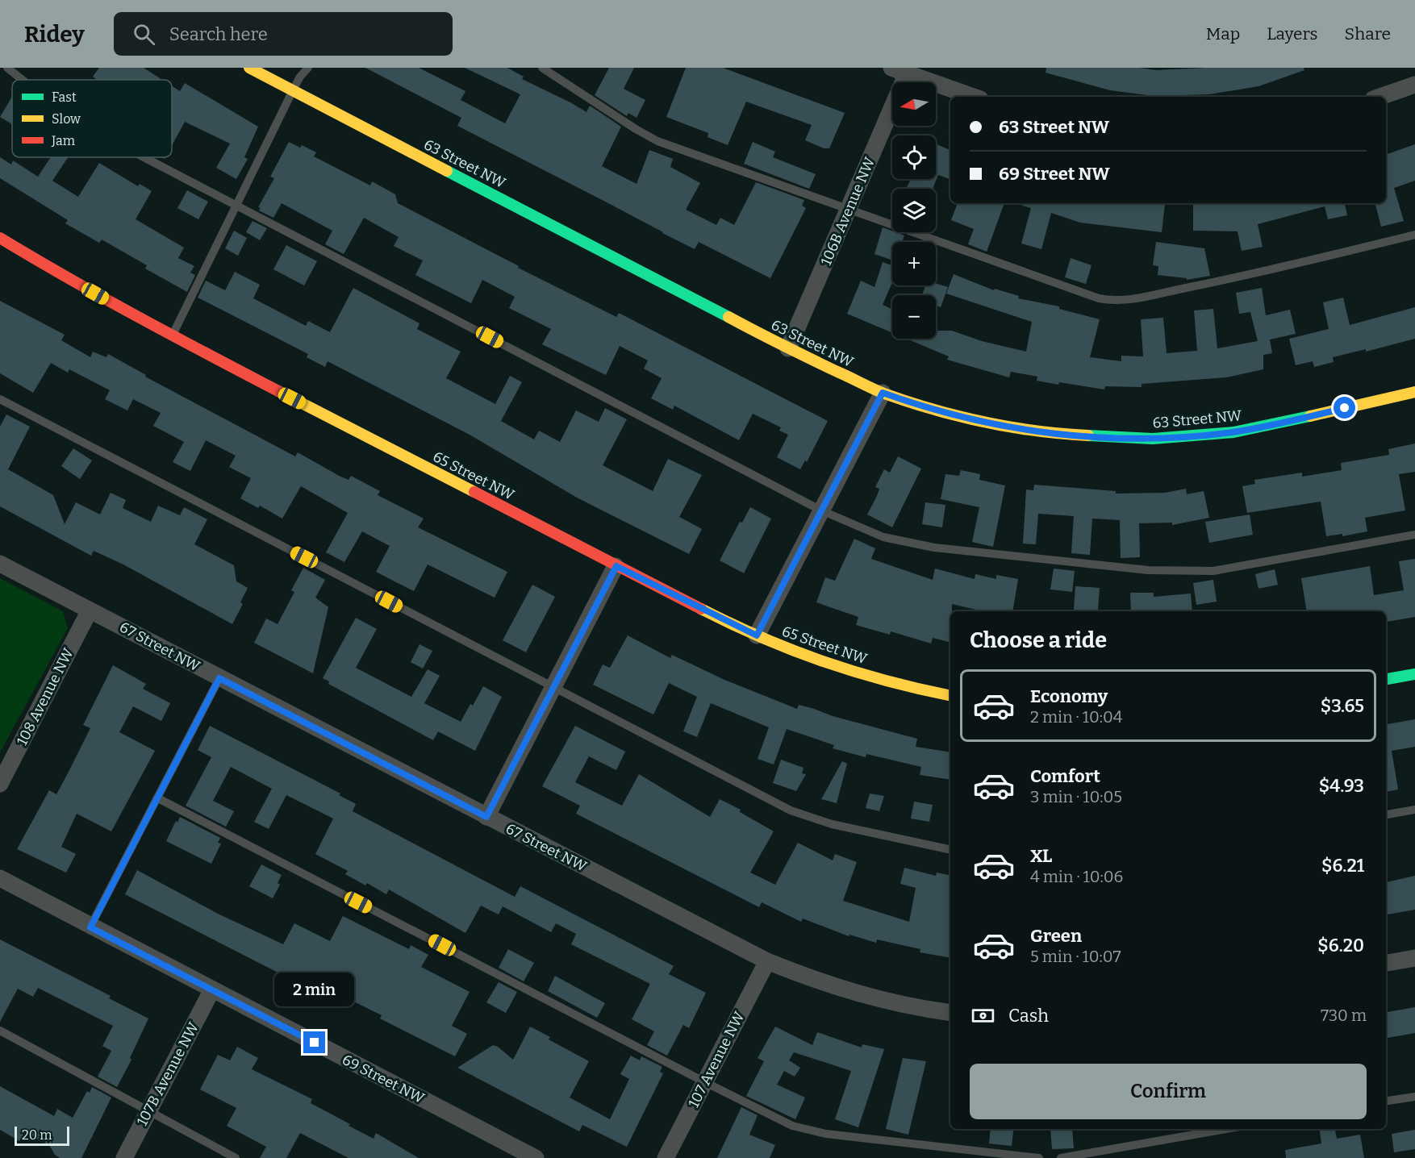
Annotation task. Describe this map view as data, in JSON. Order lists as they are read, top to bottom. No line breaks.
{"streets":{"street":["63 Street NW","106B Avenue NW","65 Street NW","67 Street NW","108 Avenue NW","107 Avenue NW","107B Avenue NW","69 Street NW"]},"crossings":[["63 Street NW","106B Avenue NW"],["67 Street NW","108 Avenue NW"],["67 Street NW","107 Avenue NW"],["107B Avenue NW","69 Street NW"]],"legend":["Fast","Slow","Jam"],"scale_bar":"20 m","north":"left","page":{"header":"Ridey","search":"Search here","nav":["Map","Layers","Share"],"map_buttons":["+","−"],"banner":["63 Street NW","69 Street NW"],"heading":"Choose a ride","list":[{"name":"Economy","note":"2 min · 10:04","value":"$3.65"},{"name":"Comfort","note":"3 min · 10:05","value":"$4.93"},{"name":"XL","note":"4 min · 10:06","value":"$6.21"},{"name":"Green","note":"5 min · 10:07","value":"$6.20"}],"bubble":"2 min","pay":["Cash","730 m"],"buttons":"Confirm","scale":"20 m"}}
